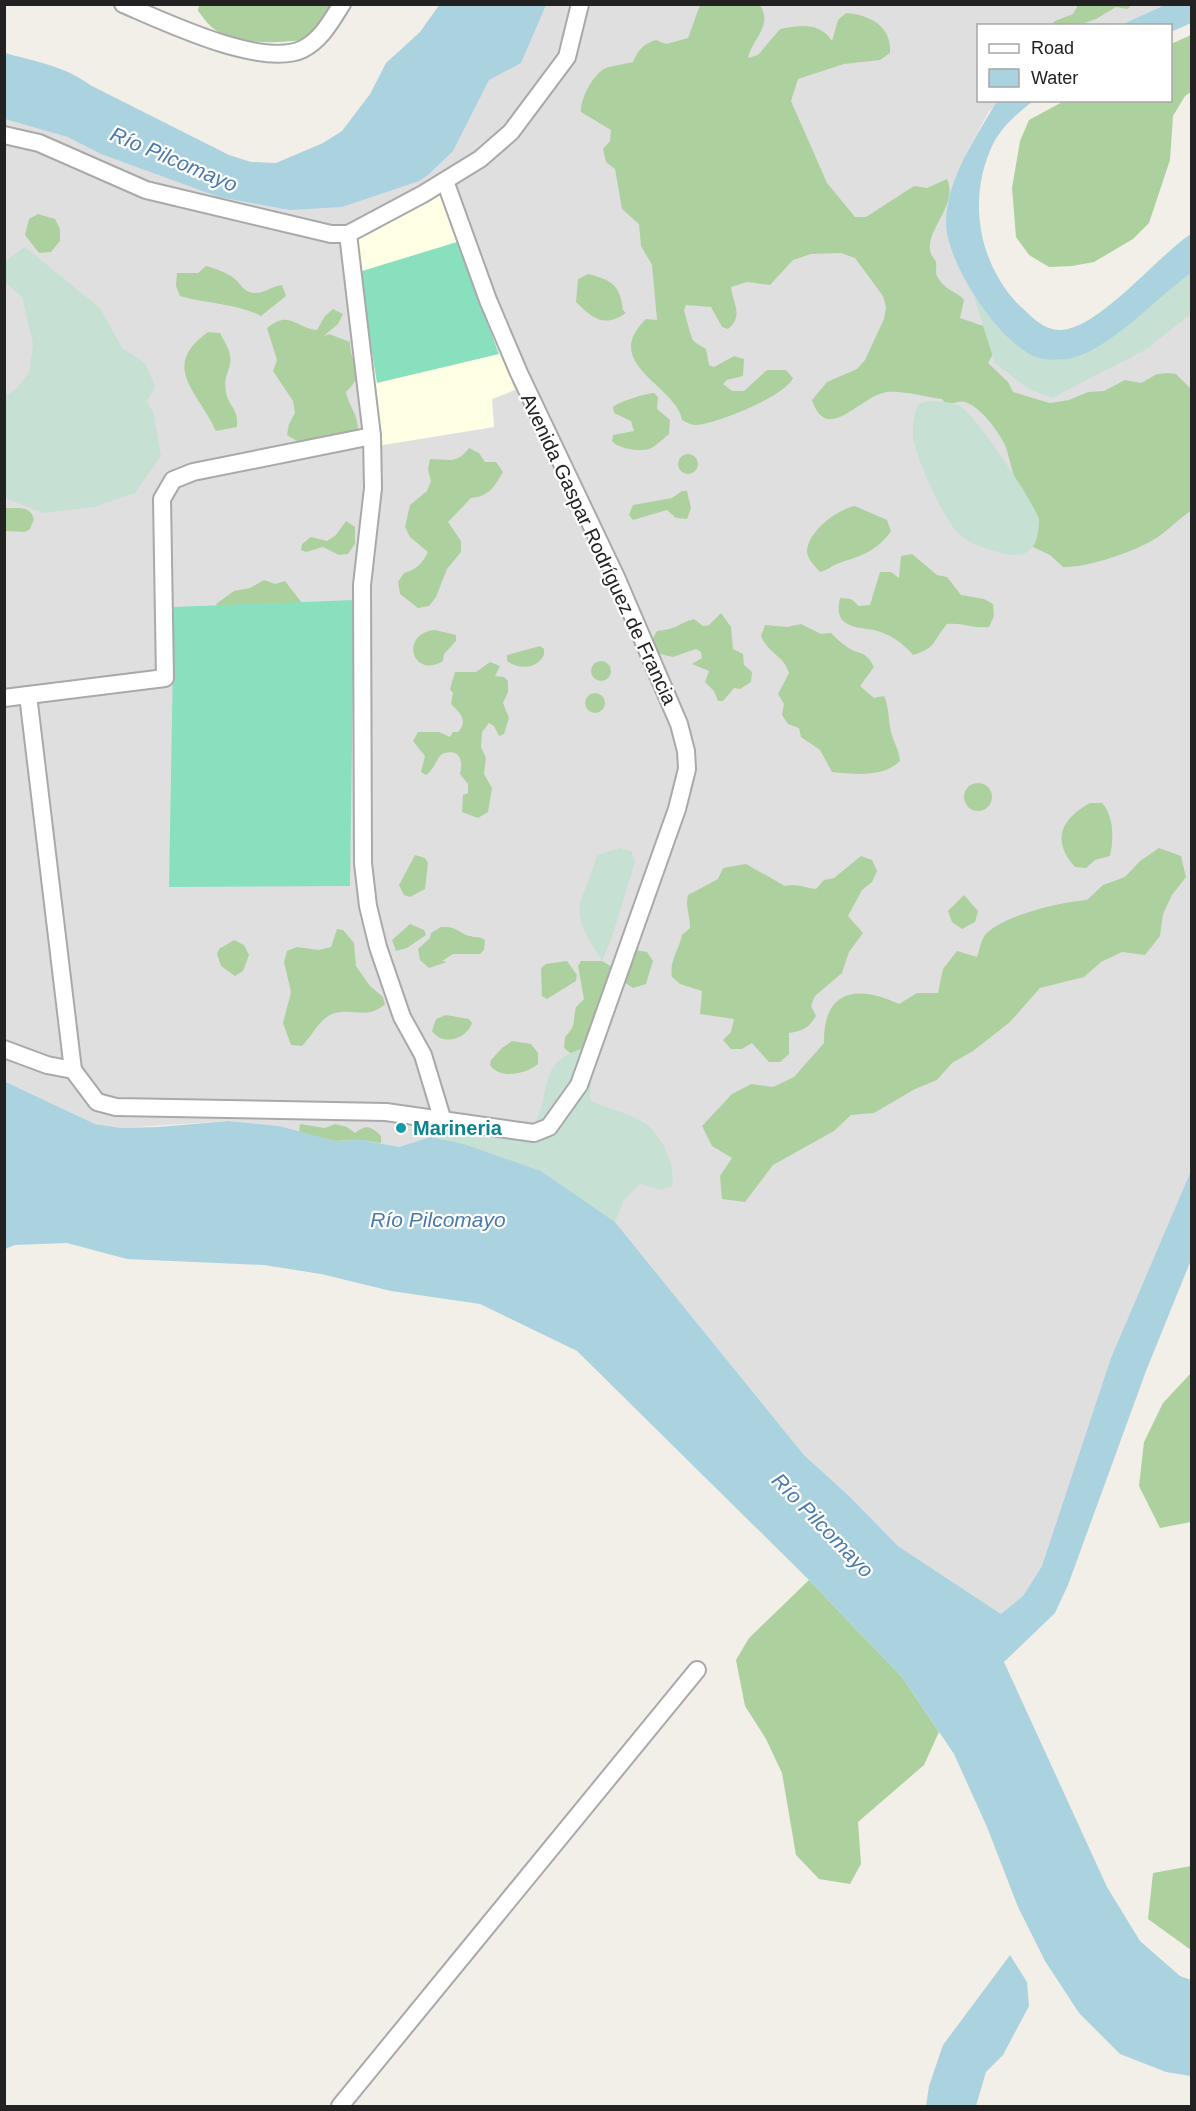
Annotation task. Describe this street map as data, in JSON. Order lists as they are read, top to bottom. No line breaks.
{"streets":{"street":["Avenida Gaspar Rodríguez de Francia"]},"water":["Río Pilcomayo"],"places":["Marineria"],"legend":["Road","Water"]}
